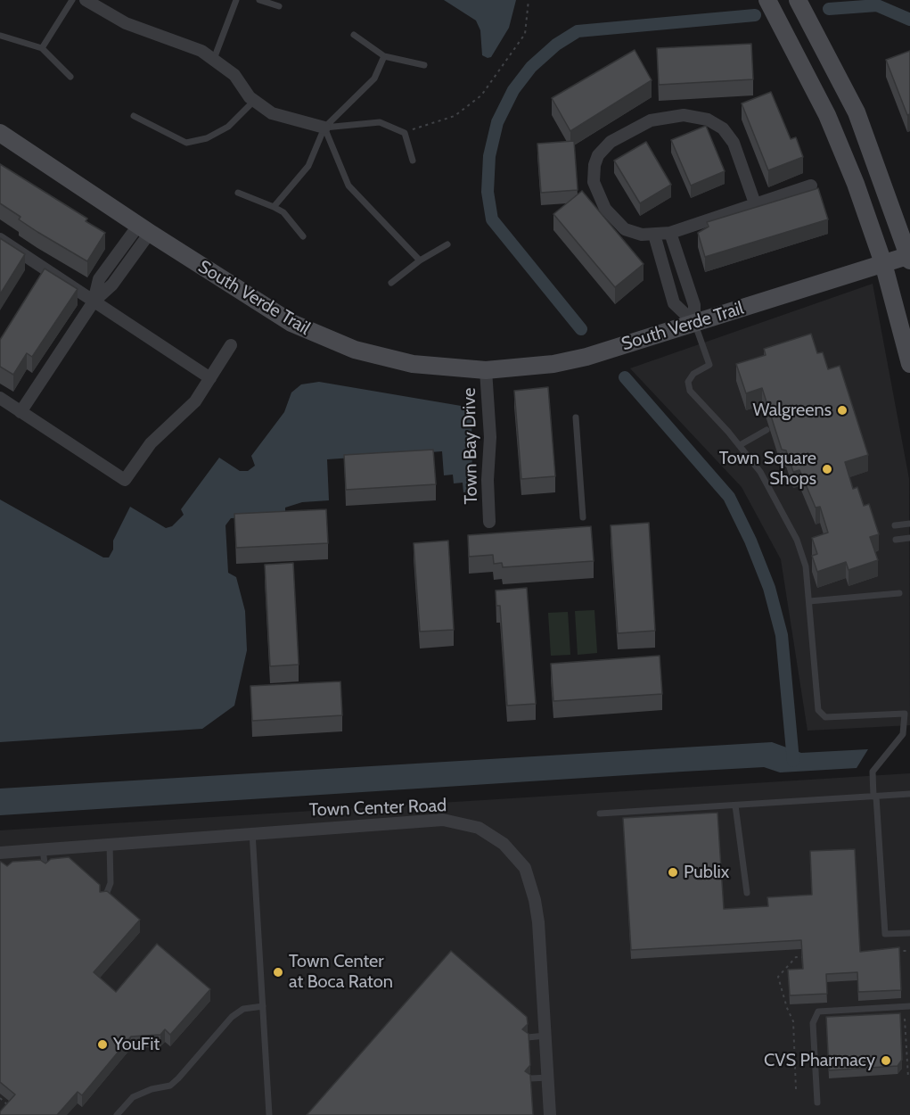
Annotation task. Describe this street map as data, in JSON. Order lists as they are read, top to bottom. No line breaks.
{"streets":{"street":["South Verde Trail","Town Bay Drive","Town Center Road"]},"crossings":[["South Verde Trail","Town Bay Drive"]],"places":["Walgreens","Town Square Shops","Publix","Town Center at Boca Raton","YouFit","CVS Pharmacy"]}
